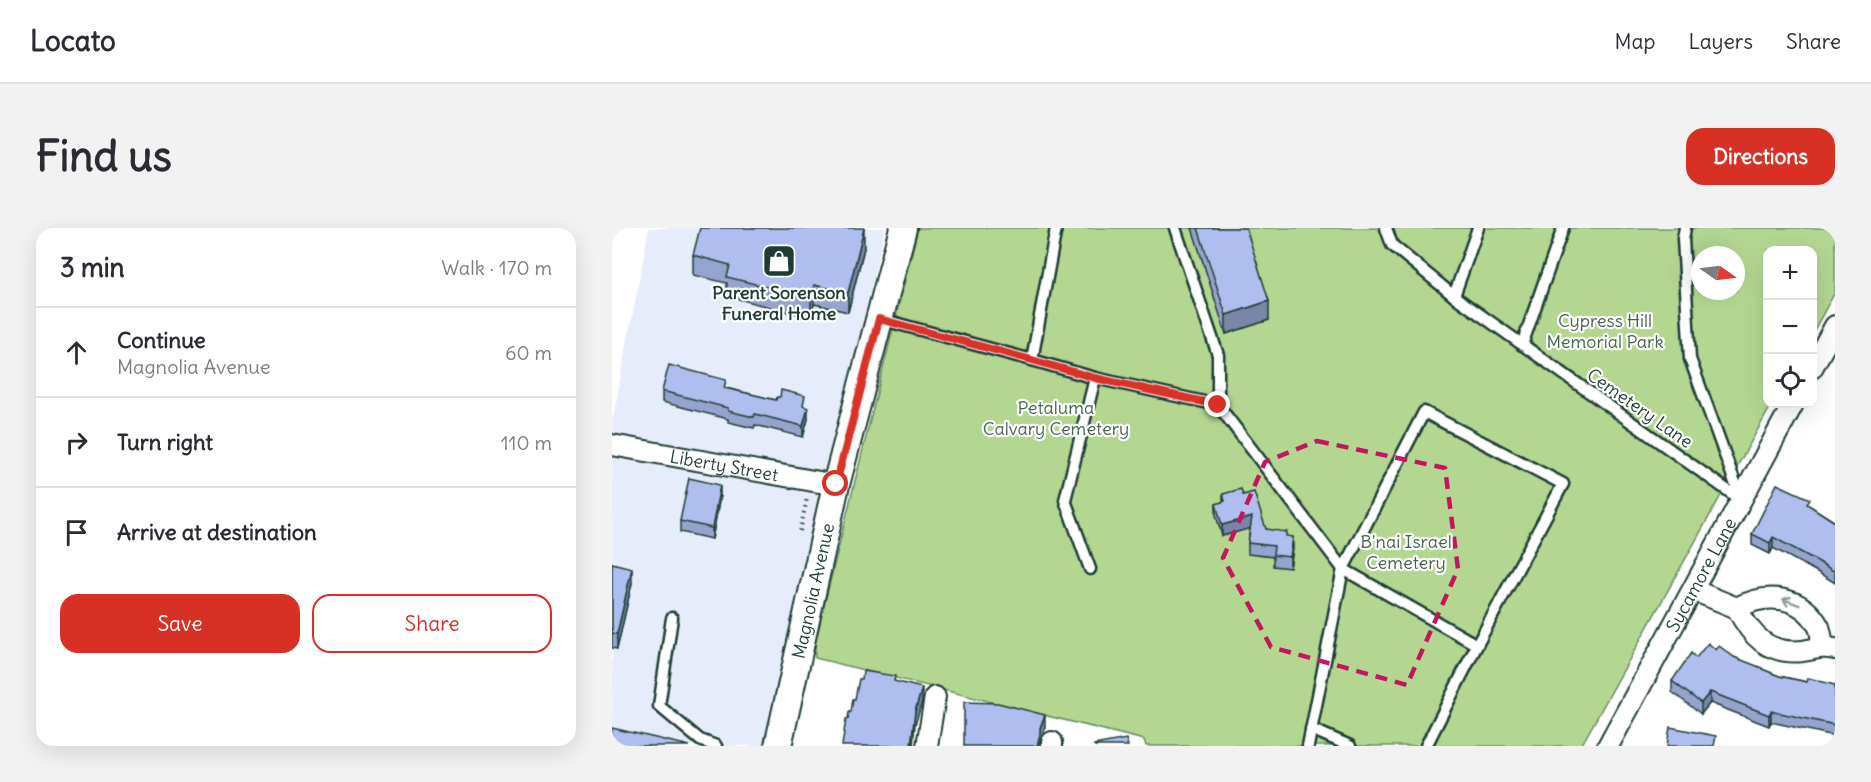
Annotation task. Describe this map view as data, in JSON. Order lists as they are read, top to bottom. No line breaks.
{"streets":{"street":["Liberty Street","Sycamore Lane","Magnolia Avenue"],"lane":["Cemetery Lane"]},"crossings":[["Cemetery Lane","Sycamore Lane"],["Liberty Street","Magnolia Avenue"]],"parks":["Cypress Hill Memorial Park","Petaluma Calvary Cemetery","B'nai Israel Cemetery"],"places":{"shop":["Parent Sorenson Funeral Home"]},"north":"right","page":{"header":"Locato","nav":["Map","Layers","Share"],"buttons":["Directions",["Save","Share"]],"title":"Find us","heading":["3 min","Walk · 170 m"],"map_buttons":["+","−"],"list":[["Continue","Magnolia Avenue","60 m"],["Turn right","110 m"],"Arrive at destination"]}}
